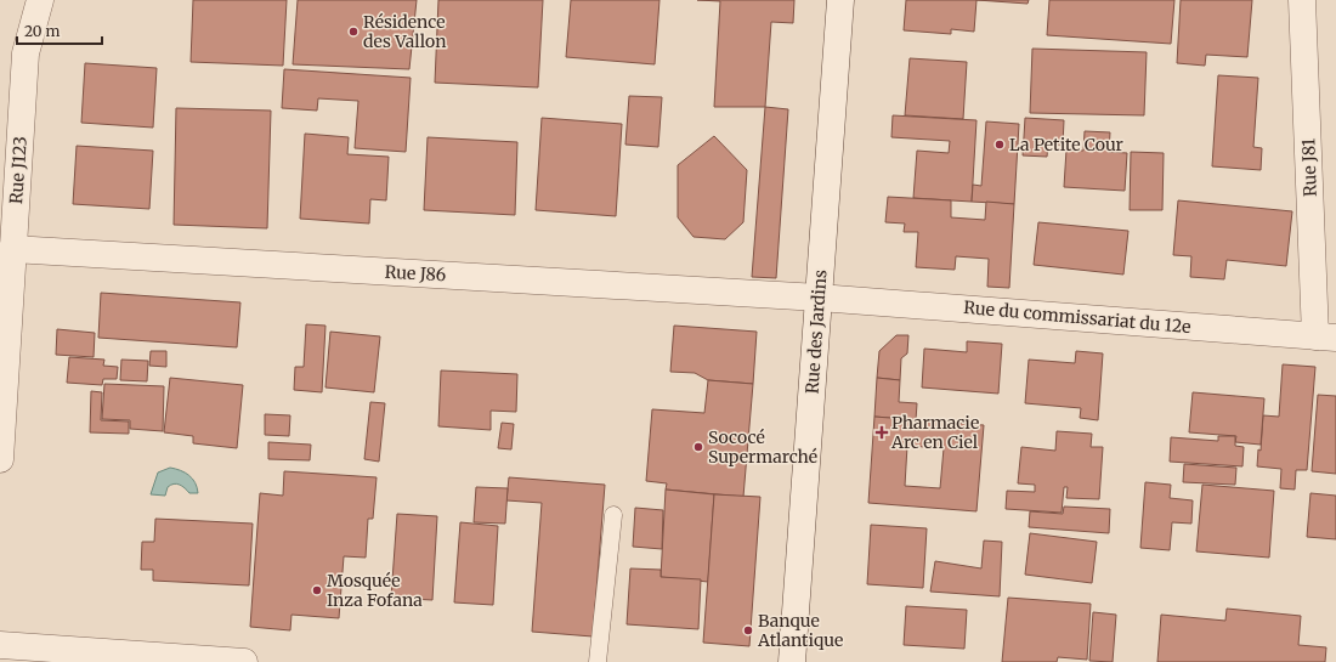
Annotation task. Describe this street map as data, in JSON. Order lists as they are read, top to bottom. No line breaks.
{"streets":{"street":["Rue J81","Rue J123","Rue J86","Rue du commissariat du 12e","Rue des Jardins"]},"crossings":[["Rue J81","Rue du commissariat du 12e"],["Rue J123","Rue J86"],["Rue J86","Rue du commissariat du 12e"],["Rue J86","Rue des Jardins"],["Rue du commissariat du 12e","Rue des Jardins"]],"places":{"other":["Résidence des Vallon","La Petite Cour","Sococé Supermarché","Mosquée Inza Fofana","Banque Atlantique"],"health":["Pharmacie Arc en Ciel"]},"scale_bar":"20 m"}
